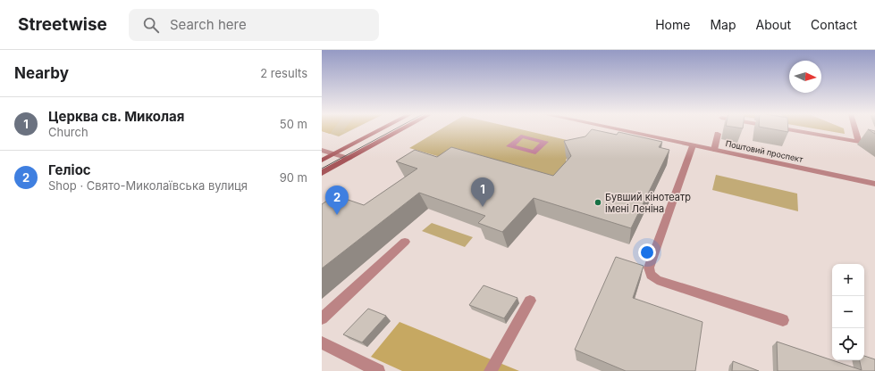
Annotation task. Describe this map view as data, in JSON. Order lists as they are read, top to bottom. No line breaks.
{"streets":{"street":["Поштовий проспект"]},"places":["Бувший кінотеатр імені Леніна"],"north":"right","page":{"header":"Streetwise","search":"Search here","nav":["Home","Map","About","Contact"],"heading":["Nearby","2 results"],"list":[{"mark":"1","name":"Церква св. Миколая","note":"Church","value":"50 m"},{"mark":"2","name":"Геліос","note":"Shop · Свято-Миколаївська вулиця","value":"90 m"}],"pins":["1","2"],"map_buttons":["+","−"]}}
